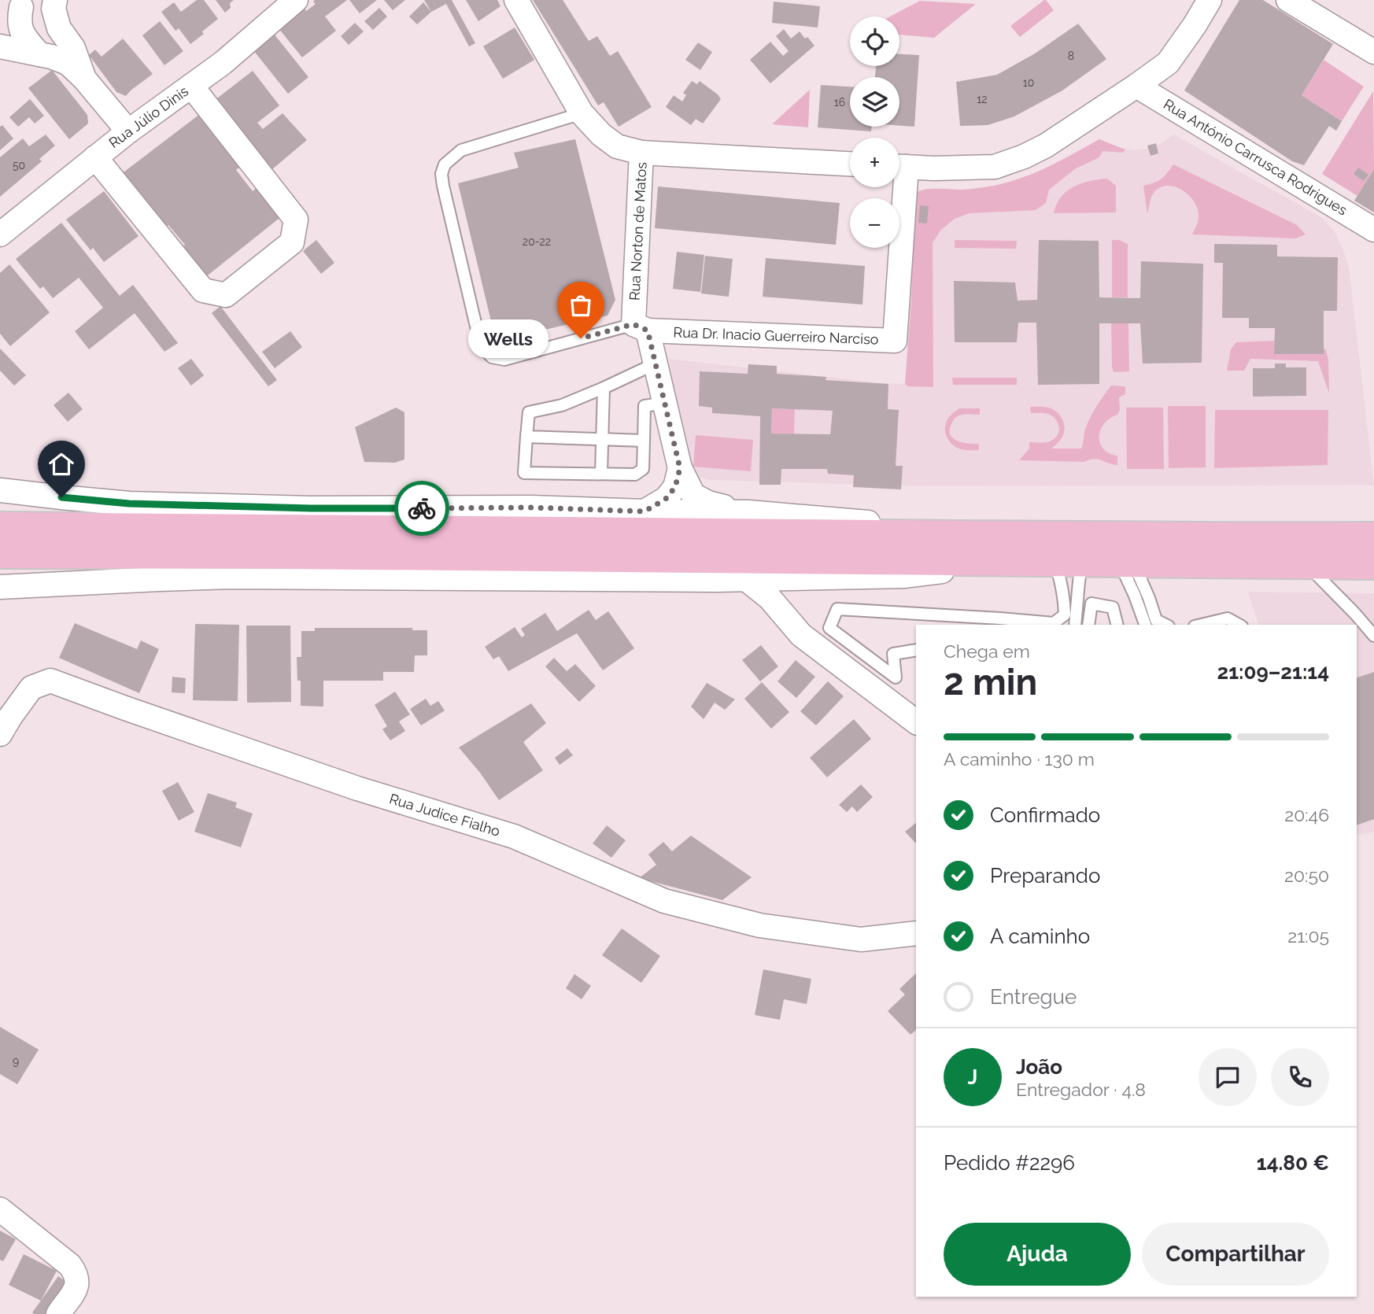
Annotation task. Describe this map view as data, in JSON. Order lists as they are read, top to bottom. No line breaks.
{"streets":{"street":["Rua Júlio Dinis","Rua António Carrusca Rodrigues","Rua Norton de Matos","Rua Dr. Inacio Guerreiro Narciso","Rua Judice Fialho"]},"crossings":[["Rua Norton de Matos","Rua Dr. Inacio Guerreiro Narciso"]],"places":["Wells"],"house_numbers":["8","10","12","16","50","20-22","9"],"page":{"map_buttons":["+","−"],"bubble":"Wells","heading":["2 min","Chega em","21:09–21:14"],"panel":["João","Entregador · 4.8","Pedido #2296","14.80 €"],"bar":"A caminho · 130 m","list":[["Confirmado","20:46"],["Preparando","20:50"],["A caminho","21:05"],"Entregue"],"round":"J","buttons":["Ajuda","Compartilhar"]}}
